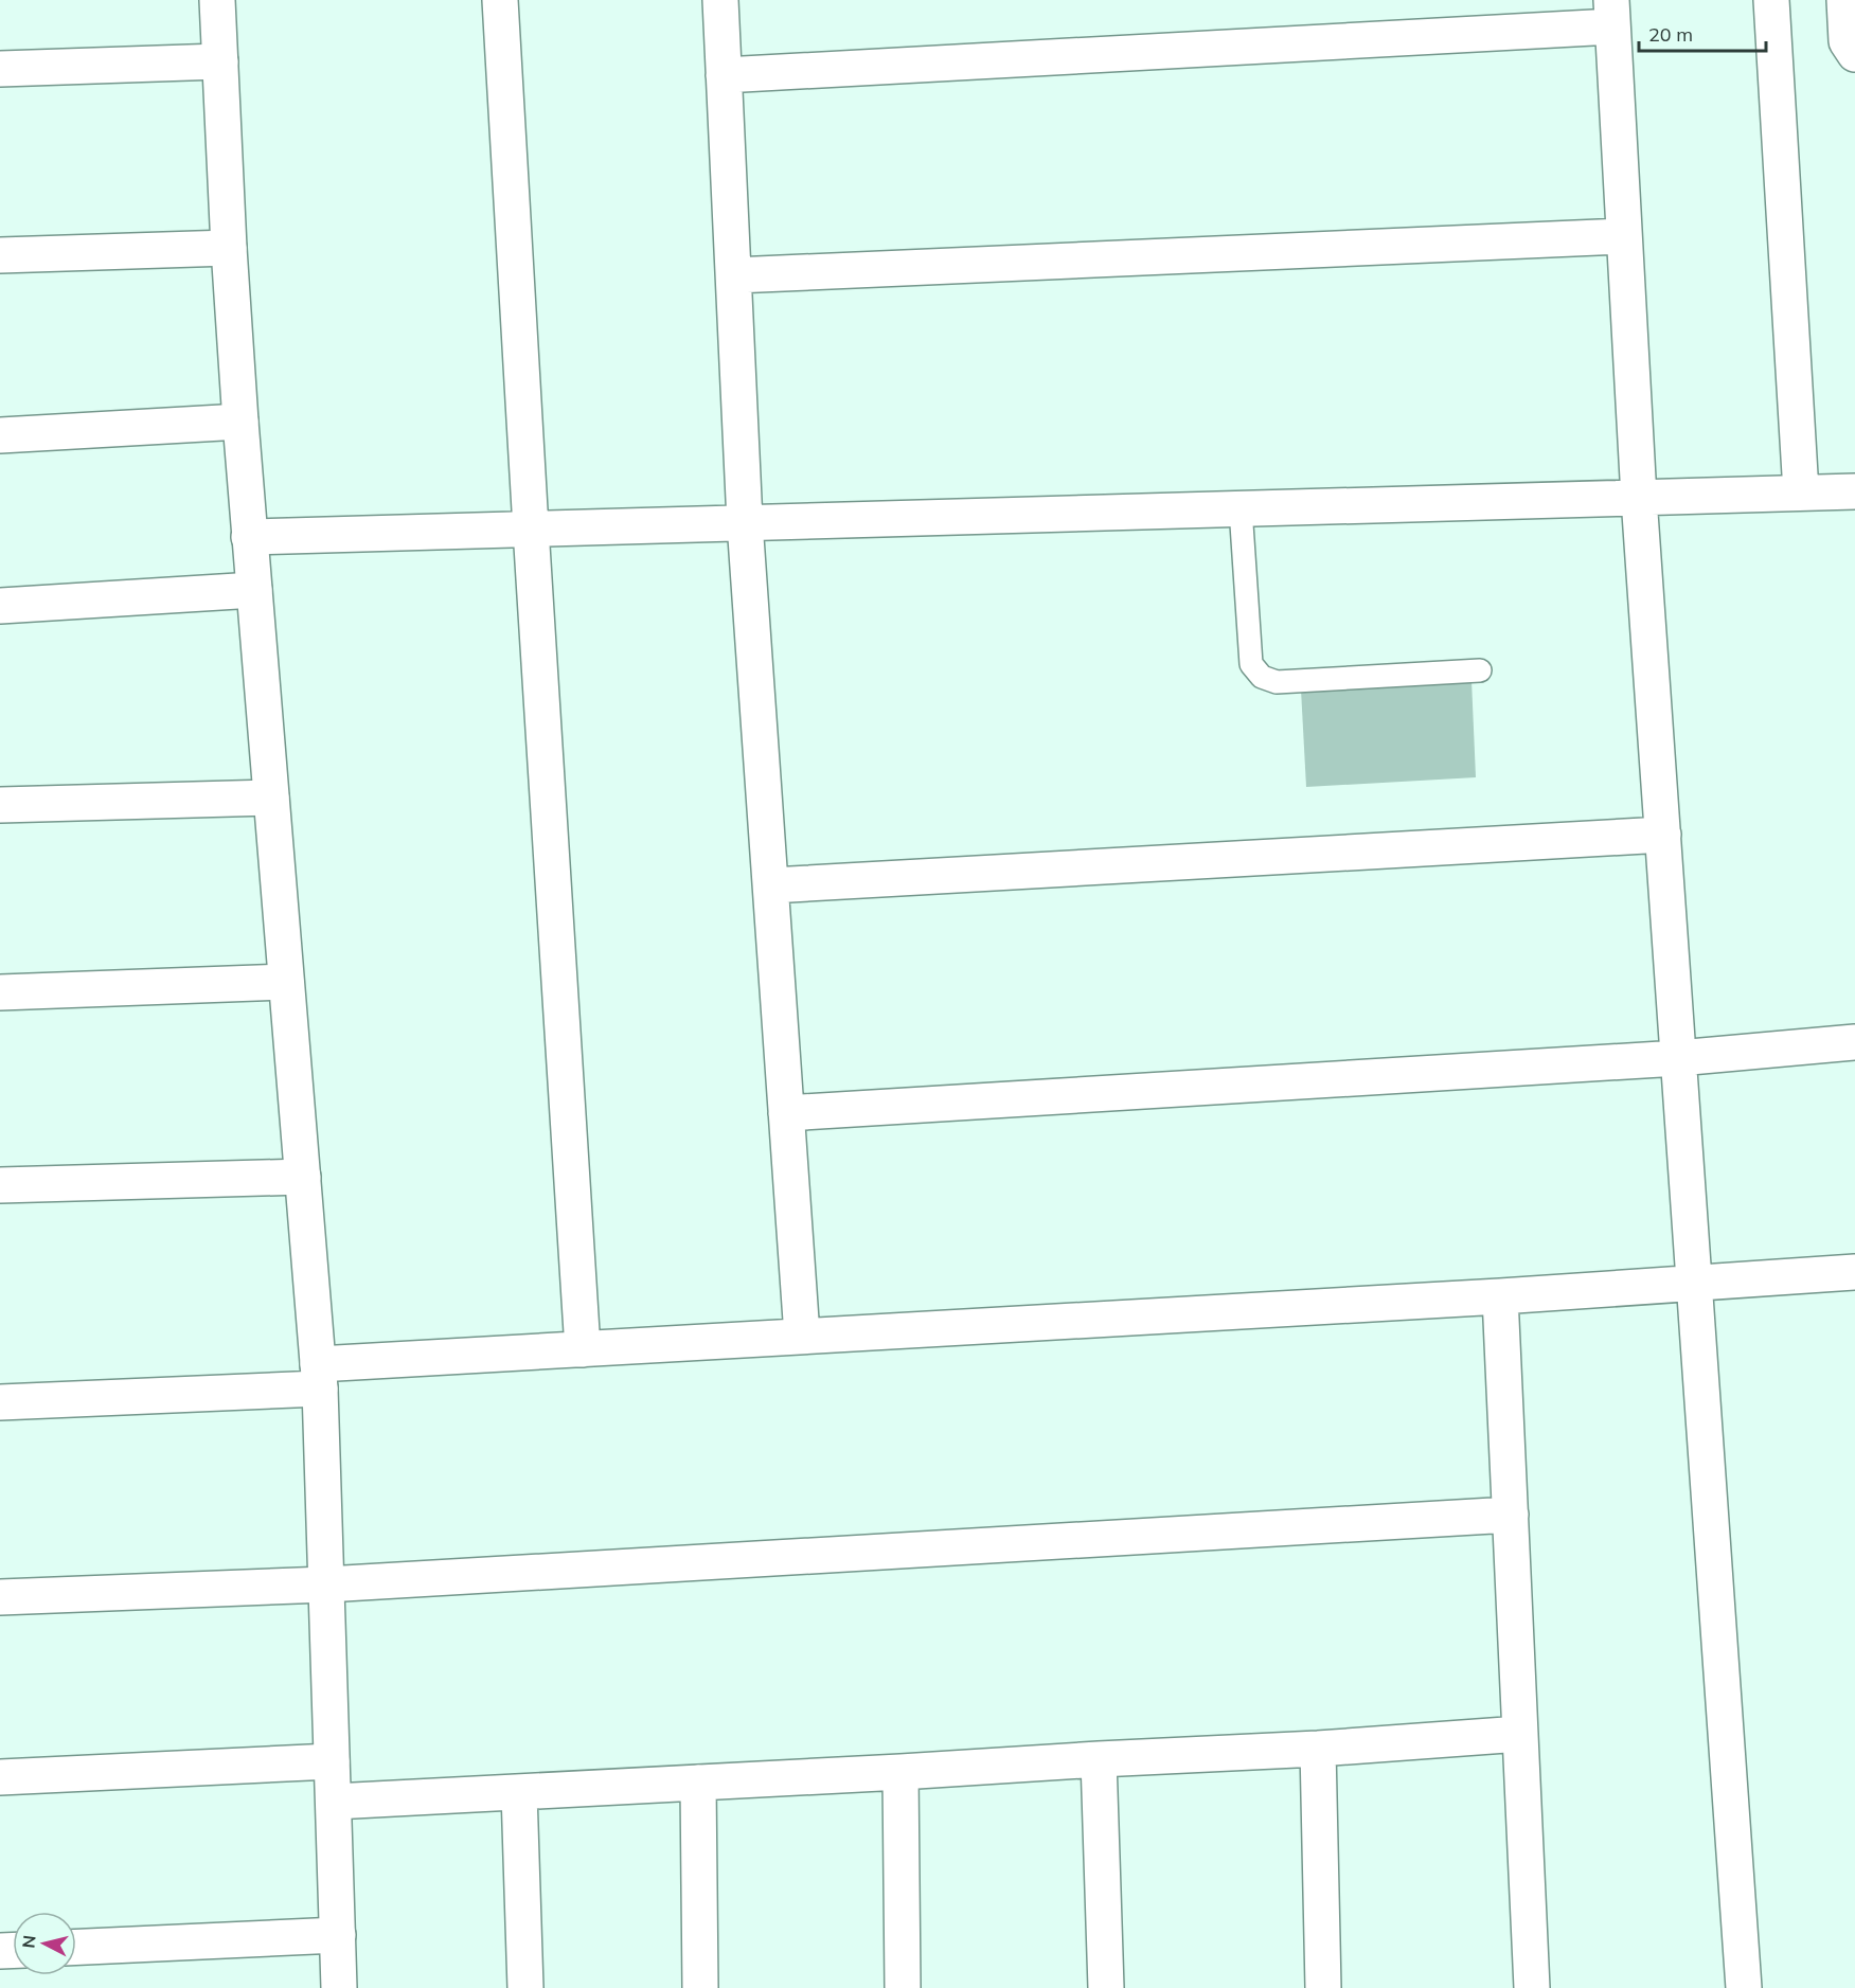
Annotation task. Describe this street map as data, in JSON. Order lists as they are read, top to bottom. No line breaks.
{"scale_bar":"20 m","north":"left"}
